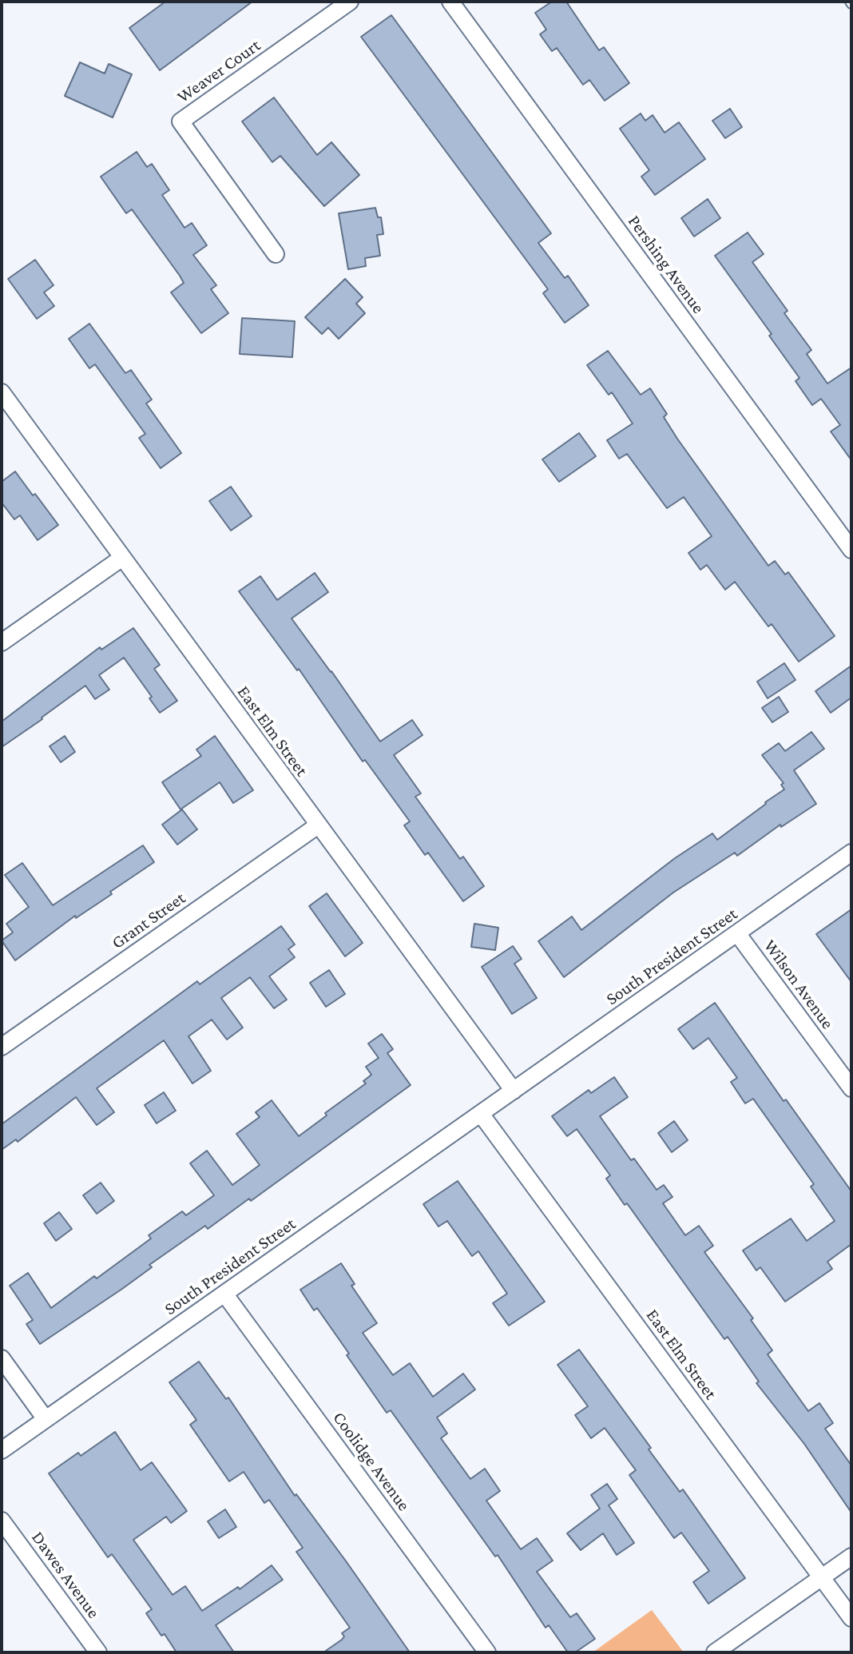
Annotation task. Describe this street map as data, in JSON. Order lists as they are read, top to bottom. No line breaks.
{"streets":{"street":["Weaver Court","Pershing Avenue","East Elm Street","Grant Street","South President Street","Wilson Avenue","Coolidge Avenue","Dawes Avenue"]},"crossings":[["East Elm Street","Grant Street"],["East Elm Street","South President Street"],["South President Street","Wilson Avenue"],["South President Street","Coolidge Avenue"]]}
